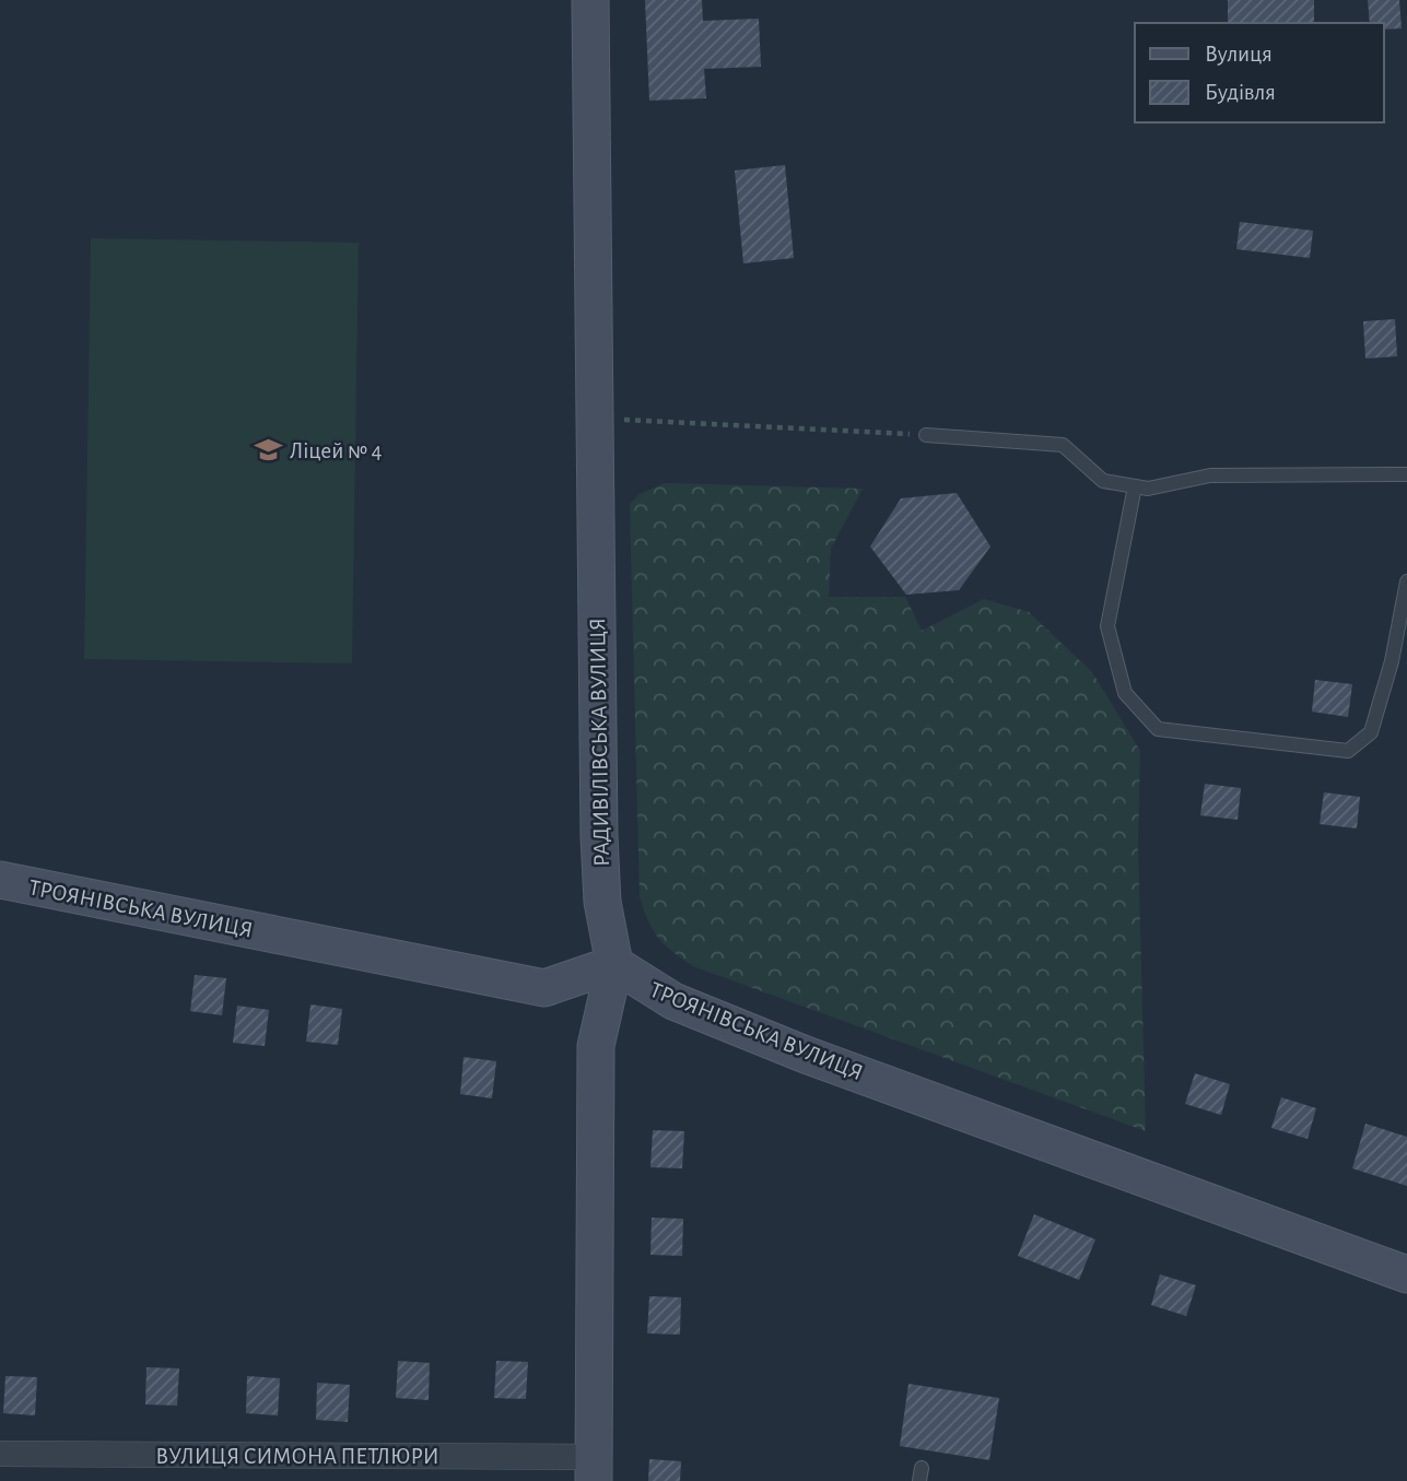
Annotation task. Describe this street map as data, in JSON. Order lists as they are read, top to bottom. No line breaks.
{"streets":{"street":["РАДИВІЛІВСЬКА ВУЛИЦЯ","ТРОЯНІВСЬКА ВУЛИЦЯ","ВУЛИЦЯ СИМОНА ПЕТЛЮРИ"]},"crossings":[["РАДИВІЛІВСЬКА ВУЛИЦЯ","ТРОЯНІВСЬКА ВУЛИЦЯ"],["РАДИВІЛІВСЬКА ВУЛИЦЯ","ВУЛИЦЯ СИМОНА ПЕТЛЮРИ"]],"places":{"school or university":["Ліцей № 4"]},"legend":["Вулиця","Будівля"]}
